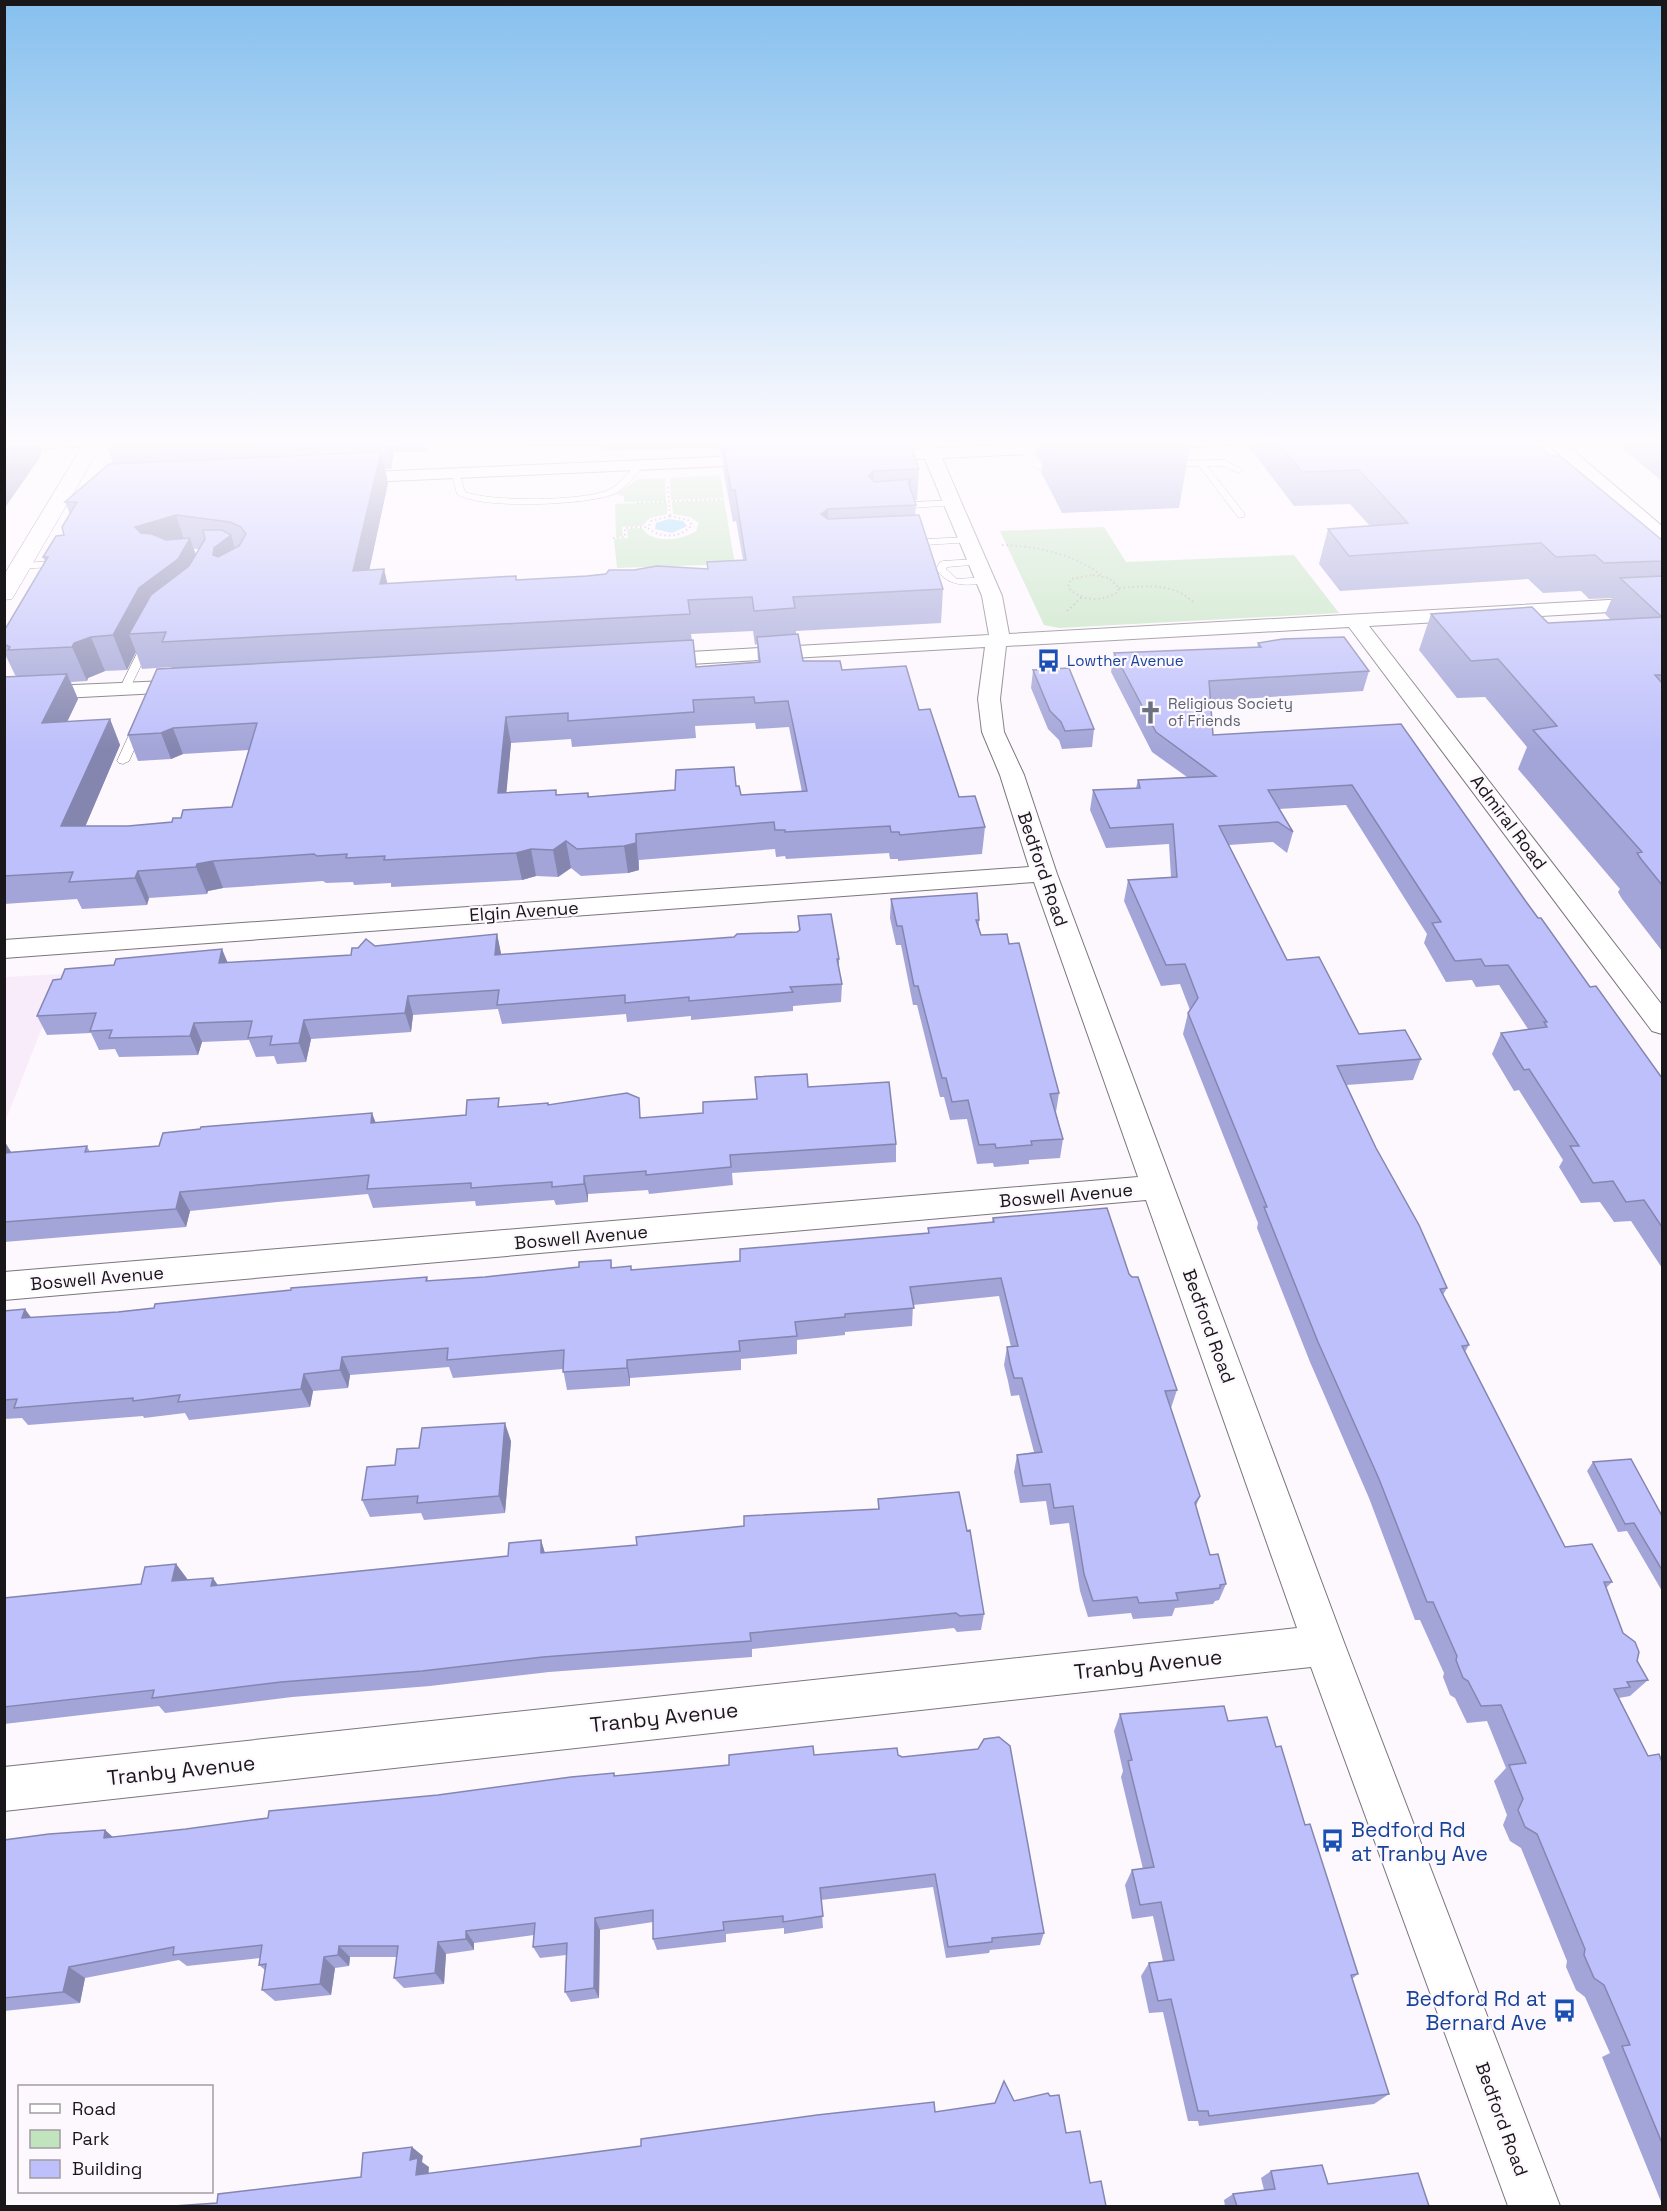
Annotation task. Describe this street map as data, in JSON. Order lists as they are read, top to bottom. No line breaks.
{"streets":{"street":["Admiral Road","Bedford Road","Elgin Avenue","Boswell Avenue","Tranby Avenue"]},"crossings":[["Bedford Road","Elgin Avenue"],["Bedford Road","Boswell Avenue"],["Bedford Road","Tranby Avenue"]],"places":{"bus stop":["Lowther Avenue","Bedford Rd at Tranby Ave","Bedford Rd at Bernard Ave"],"church":["Religious Society of Friends"]},"legend":["Road","Park","Building"]}
